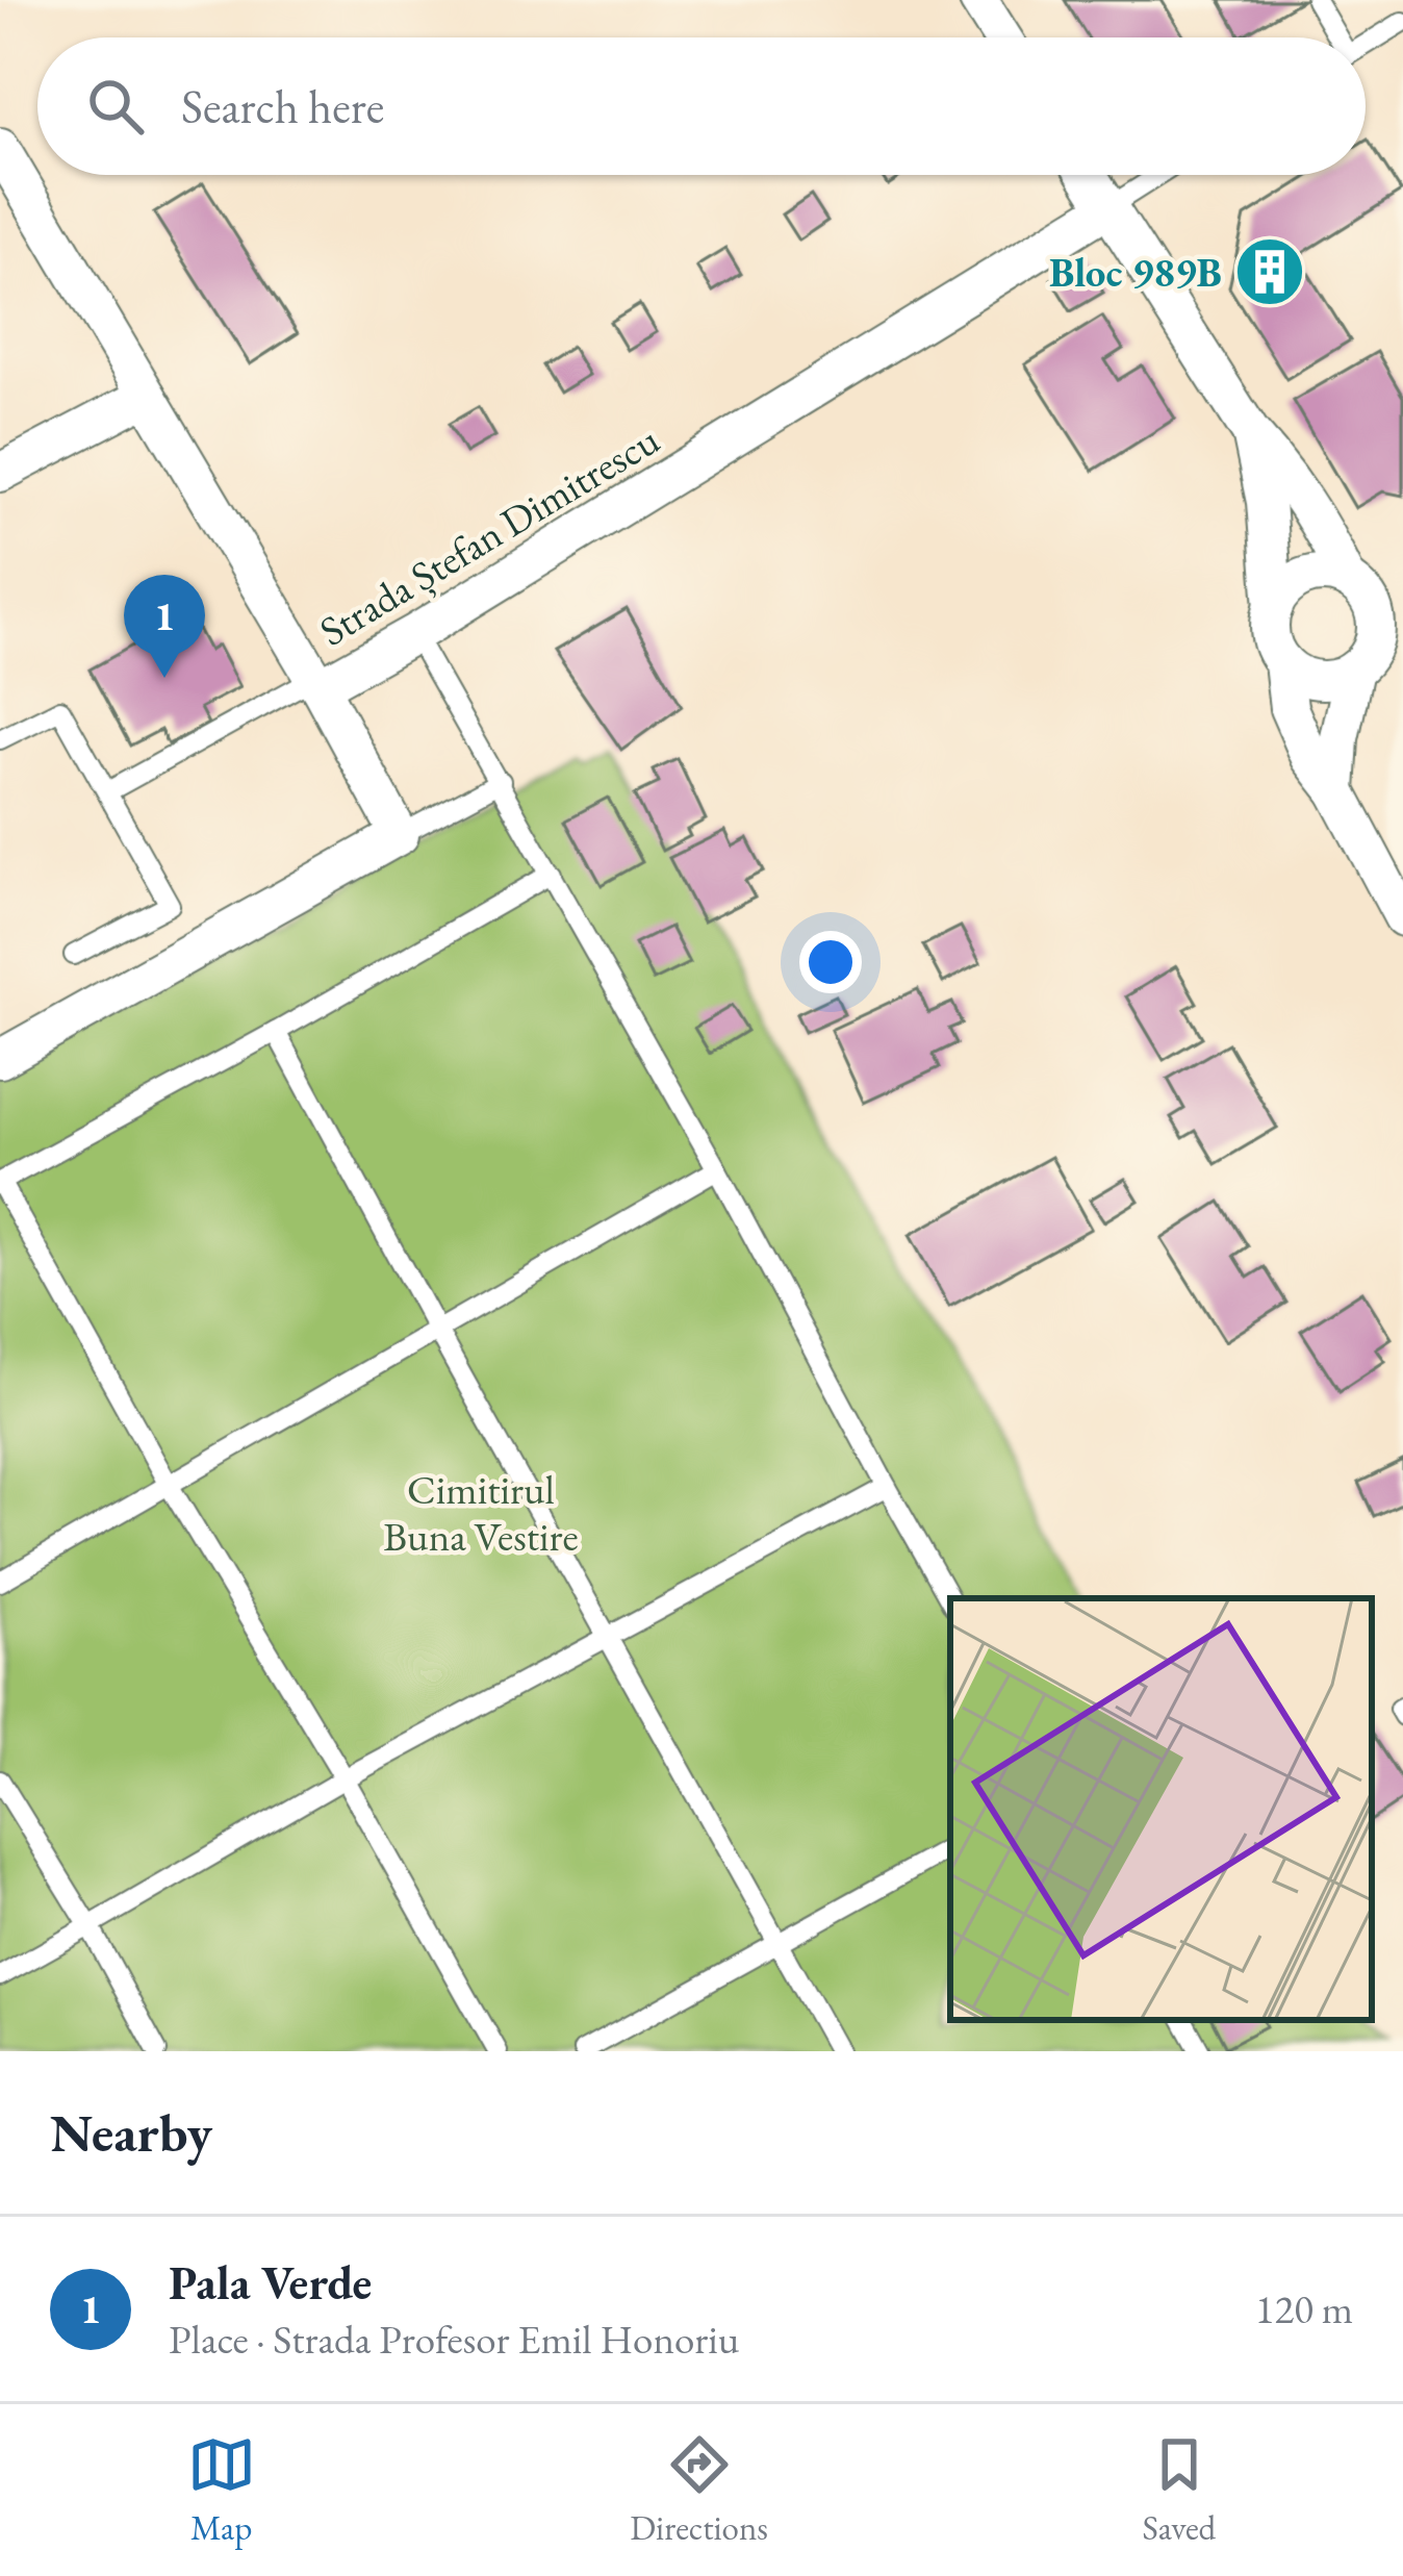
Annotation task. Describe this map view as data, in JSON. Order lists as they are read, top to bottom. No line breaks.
{"streets":{"street":["Strada Ștefan Dimitrescu"]},"parks":["Cimitirul Buna Vestire"],"places":{"building":["Bloc 989B"]},"page":{"search":"Search here","pins":"1","heading":"Nearby","list":[{"mark":"1","name":"Pala Verde","note":"Place · Strada Profesor Emil Honoriu","value":"120 m"}],"nav":["Map","Directions","Saved"]}}
